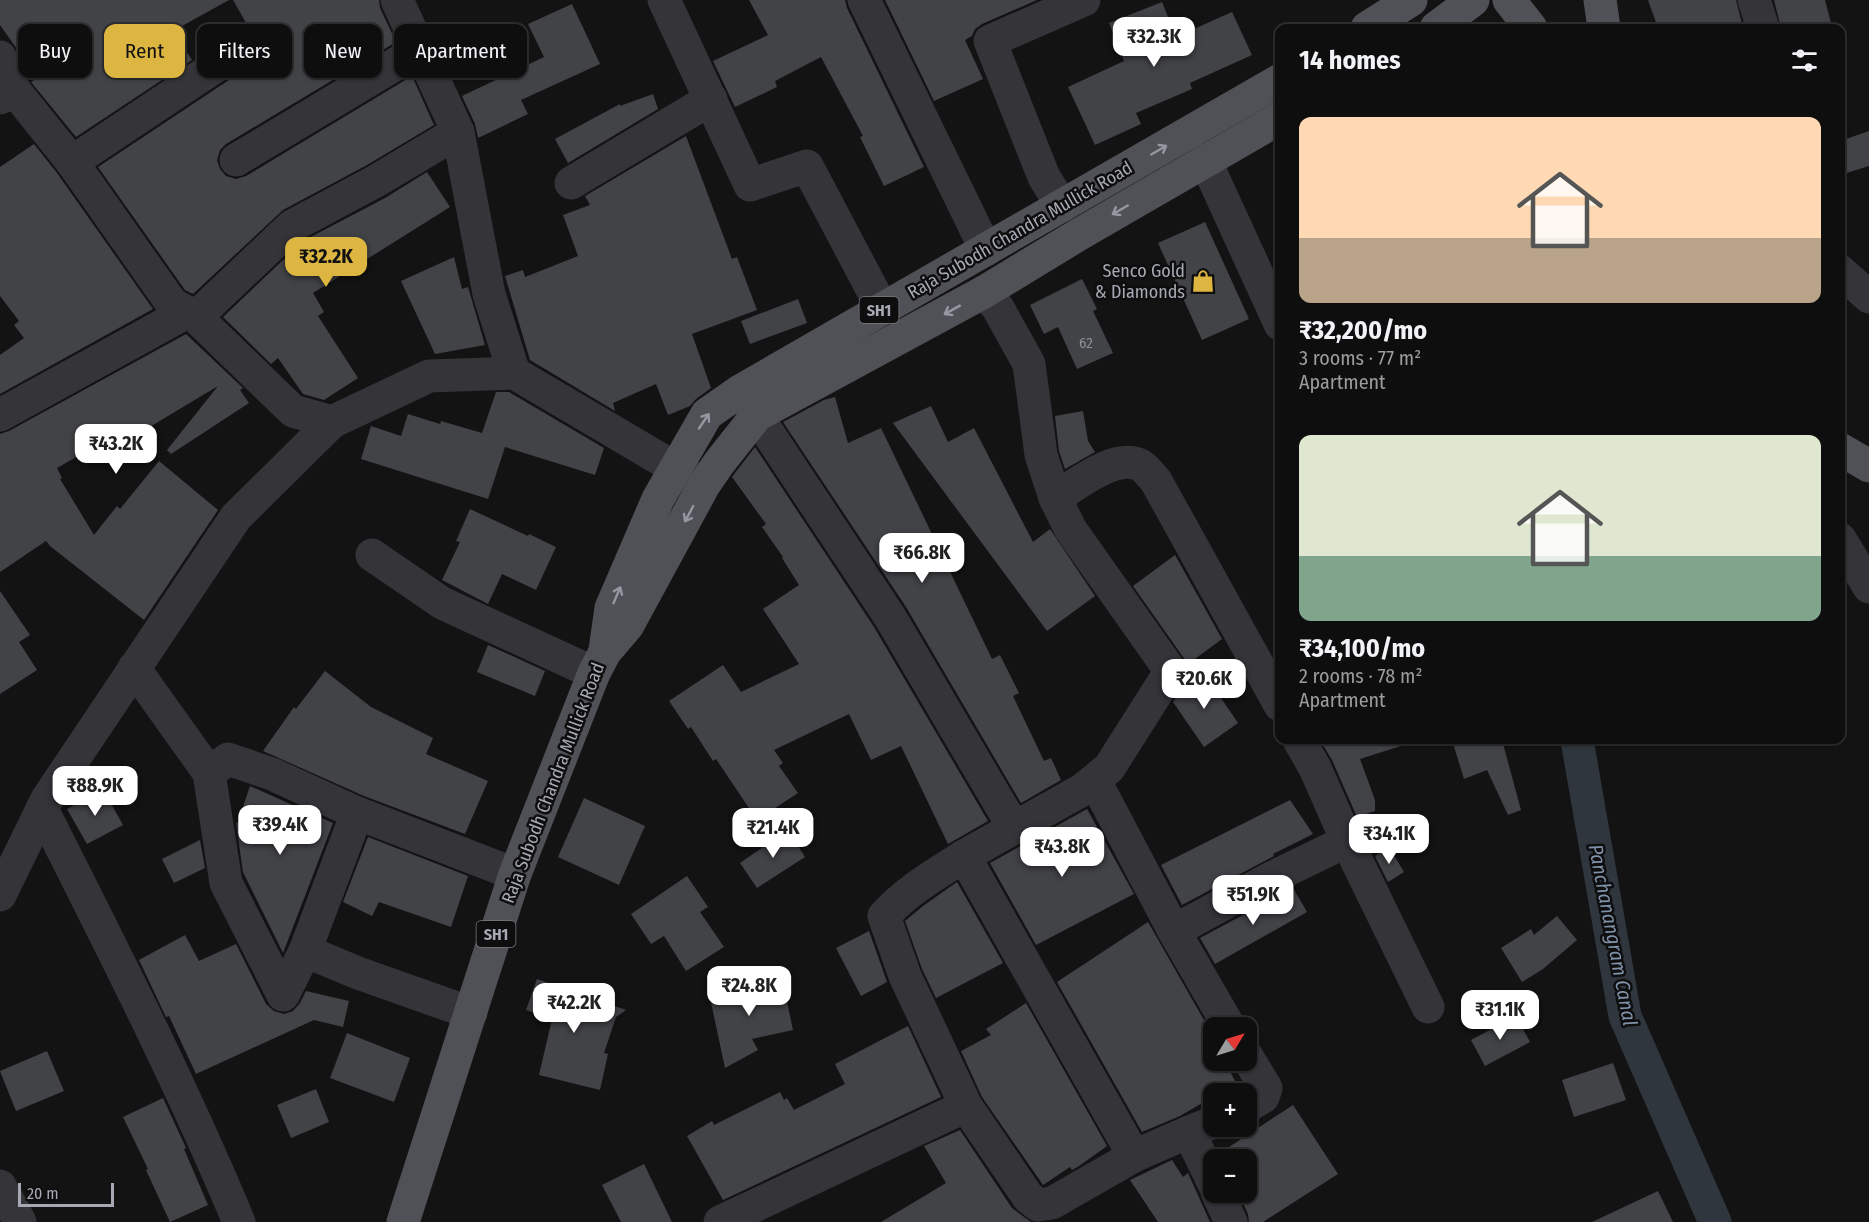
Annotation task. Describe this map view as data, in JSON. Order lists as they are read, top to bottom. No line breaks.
{"streets":{"main road":["Raja Subodh Chandra Mullick Road","SH1"]},"water":["Panchanangram Canal"],"places":{"shop":["Senco Gold & Diamonds"]},"house_numbers":["62"],"scale_bar":"20 m","north":"top right","page":{"price":["₹32.3K","₹32.2K","₹43.2K","₹66.8K","₹20.6K","₹88.9K","₹39.4K","₹21.4K","₹34.1K","₹43.8K","₹51.9K","₹24.8K","₹42.2K","₹31.1K"],"chip":["Buy","Rent","Filters","New","Apartment"],"heading":"14 homes","list":[{"name":"₹32,200/mo","note":"3 rooms · 77 m² · Apartment"},{"name":"₹34,100/mo","note":"2 rooms · 78 m² · Apartment"}],"map_buttons":["+","−"],"scale":"20 m"}}
